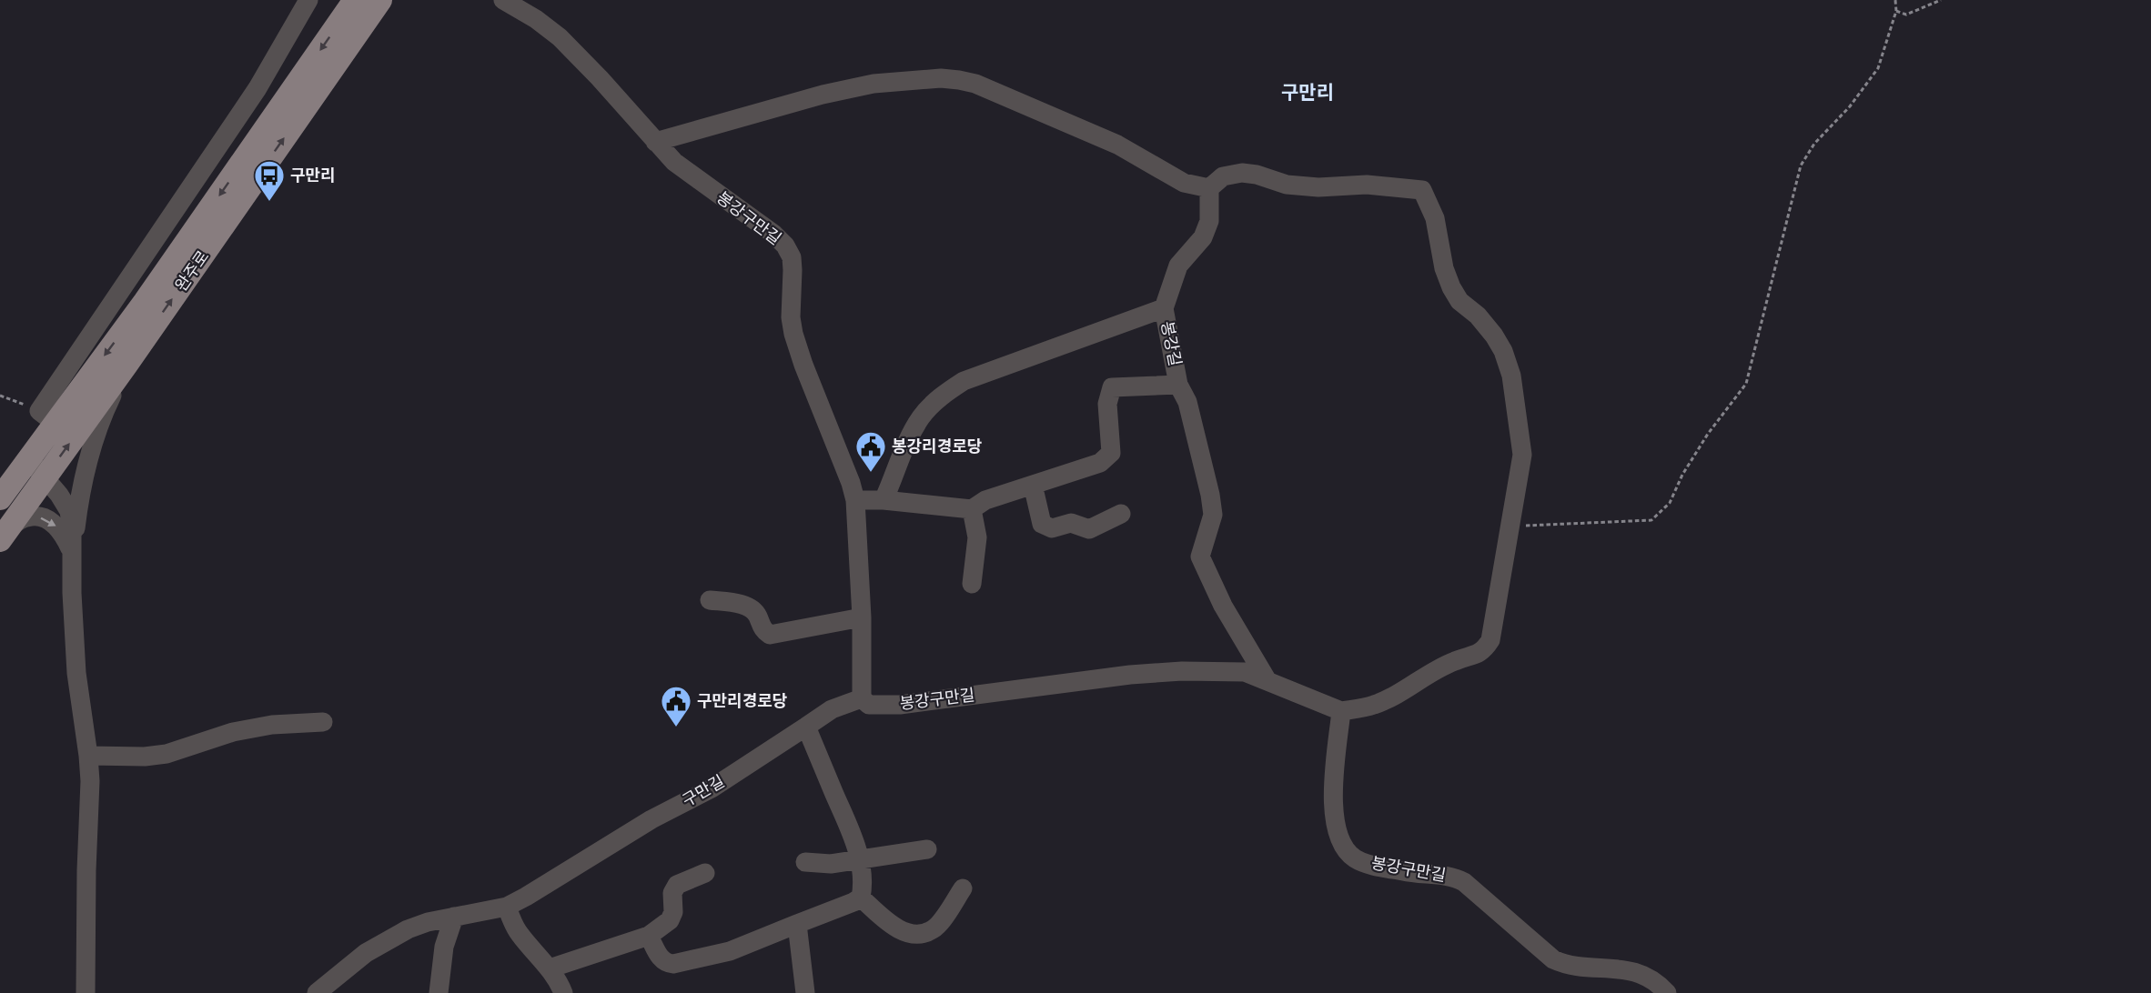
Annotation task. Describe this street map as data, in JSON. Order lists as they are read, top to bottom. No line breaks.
{"streets":{"main road":["완주로"],"street":["봉강구만길","봉강길","구만길"]},"crossings":[["봉강구만길","봉강길"],["봉강구만길","구만길"]],"districts":["구만리"],"places":{"bus stop":["구만리"],"public building":["봉강리경로당","구만리경로당"]}}
